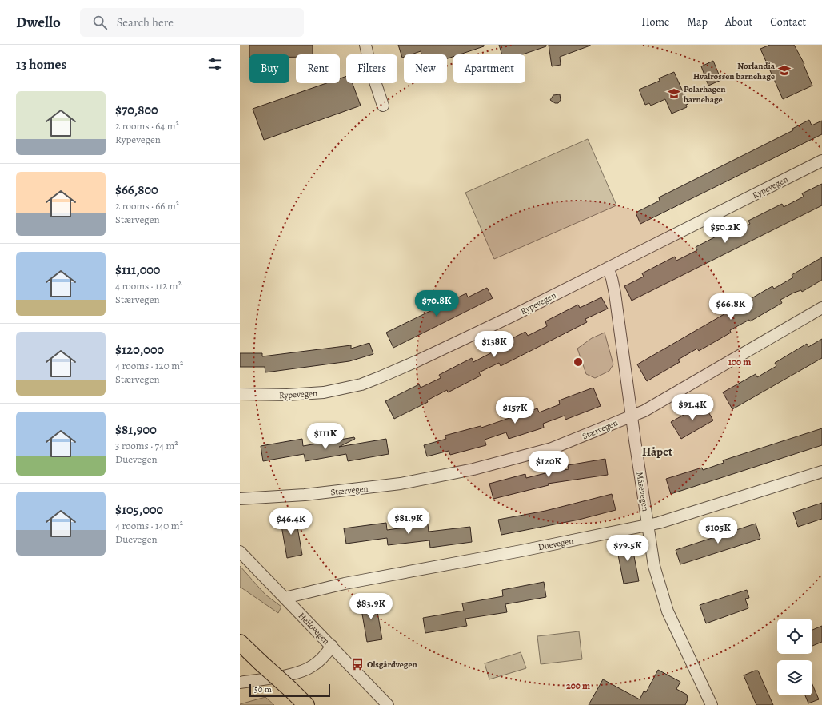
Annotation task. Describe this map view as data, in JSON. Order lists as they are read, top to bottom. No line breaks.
{"streets":{"street":["Rypevegen","Stærvegen","Måsevegen","Duevegen","Heilovegen"]},"crossings":[["Rypevegen","Måsevegen"],["Stærvegen","Måsevegen"],["Måsevegen","Duevegen"],["Duevegen","Heilovegen"]],"districts":["Håpet"],"places":{"school or university":["Norlandia Hvalrossen barnehage","Polarhagen barnehage"],"bus stop":["Olsgårdvegen"]},"scale_bar":"50 m","page":{"header":"Dwello","search":"Search here","nav":["Home","Map","About","Contact"],"heading":"13 homes","chip":["Buy","Rent","Filters","New","Apartment"],"list":[{"name":"$70,800","note":"2 rooms · 64 m² · Rypevegen"},{"name":"$66,800","note":"2 rooms · 66 m² · Stærvegen"},{"name":"$111,000","note":"4 rooms · 112 m² · Stærvegen"},{"name":"$120,000","note":"4 rooms · 120 m² · Stærvegen"},{"name":"$81,900","note":"3 rooms · 74 m² · Duevegen"},{"name":"$105,000","note":"4 rooms · 140 m² · Duevegen"}],"price":["$50.2K","$70.8K","$66.8K","$138K","$91.4K","$157K","$111K","$120K","$81.9K","$46.4K","$105K","$79.5K","$83.9K"],"scale":"50 m"},"rings":["100 m","200 m"]}
